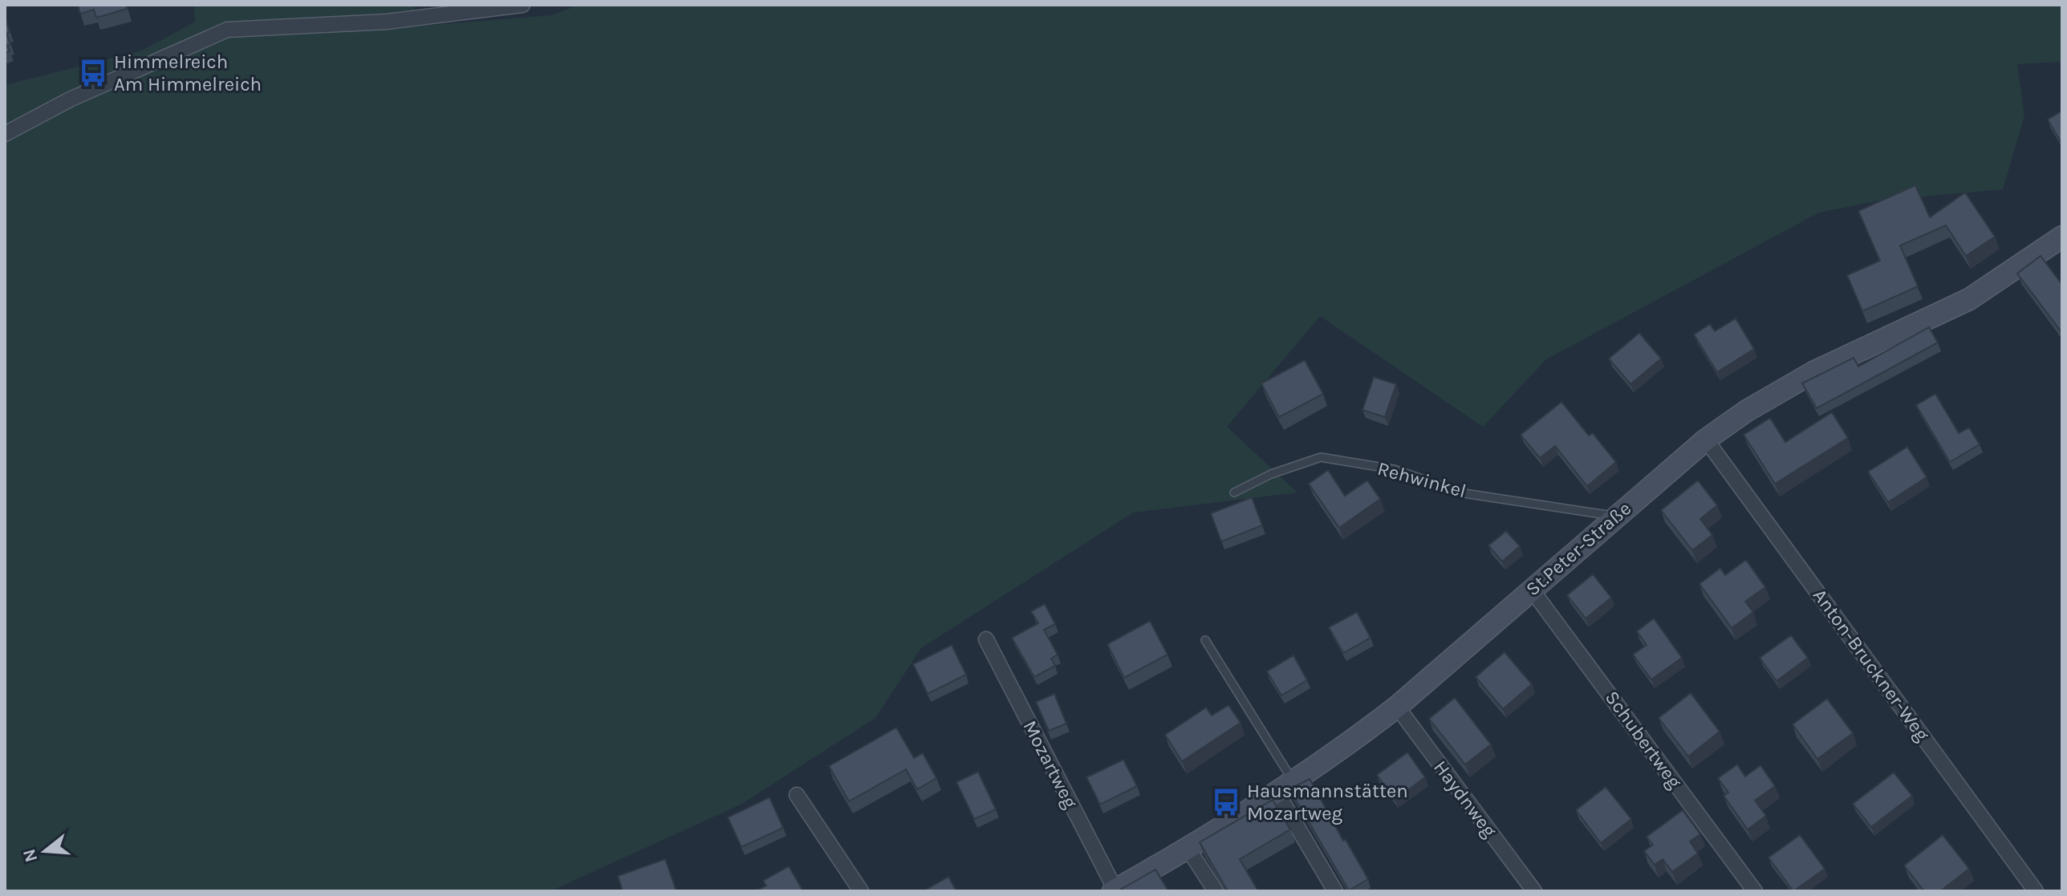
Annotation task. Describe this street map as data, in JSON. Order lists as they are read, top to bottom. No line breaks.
{"streets":{"main road":["St.Peter-Straße"],"street":["Anton-Bruckner-Weg","Schubertweg","Mozartweg","Haydnweg"],"lane":["Rehwinkel"]},"crossings":[["Rehwinkel","St.Peter-Straße"],["St.Peter-Straße","Anton-Bruckner-Weg"],["St.Peter-Straße","Schubertweg"],["St.Peter-Straße","Mozartweg"],["St.Peter-Straße","Haydnweg"]],"places":{"bus stop":["Himmelreich Am Himmelreich","Hausmannstätten Mozartweg"]},"north":"left"}
